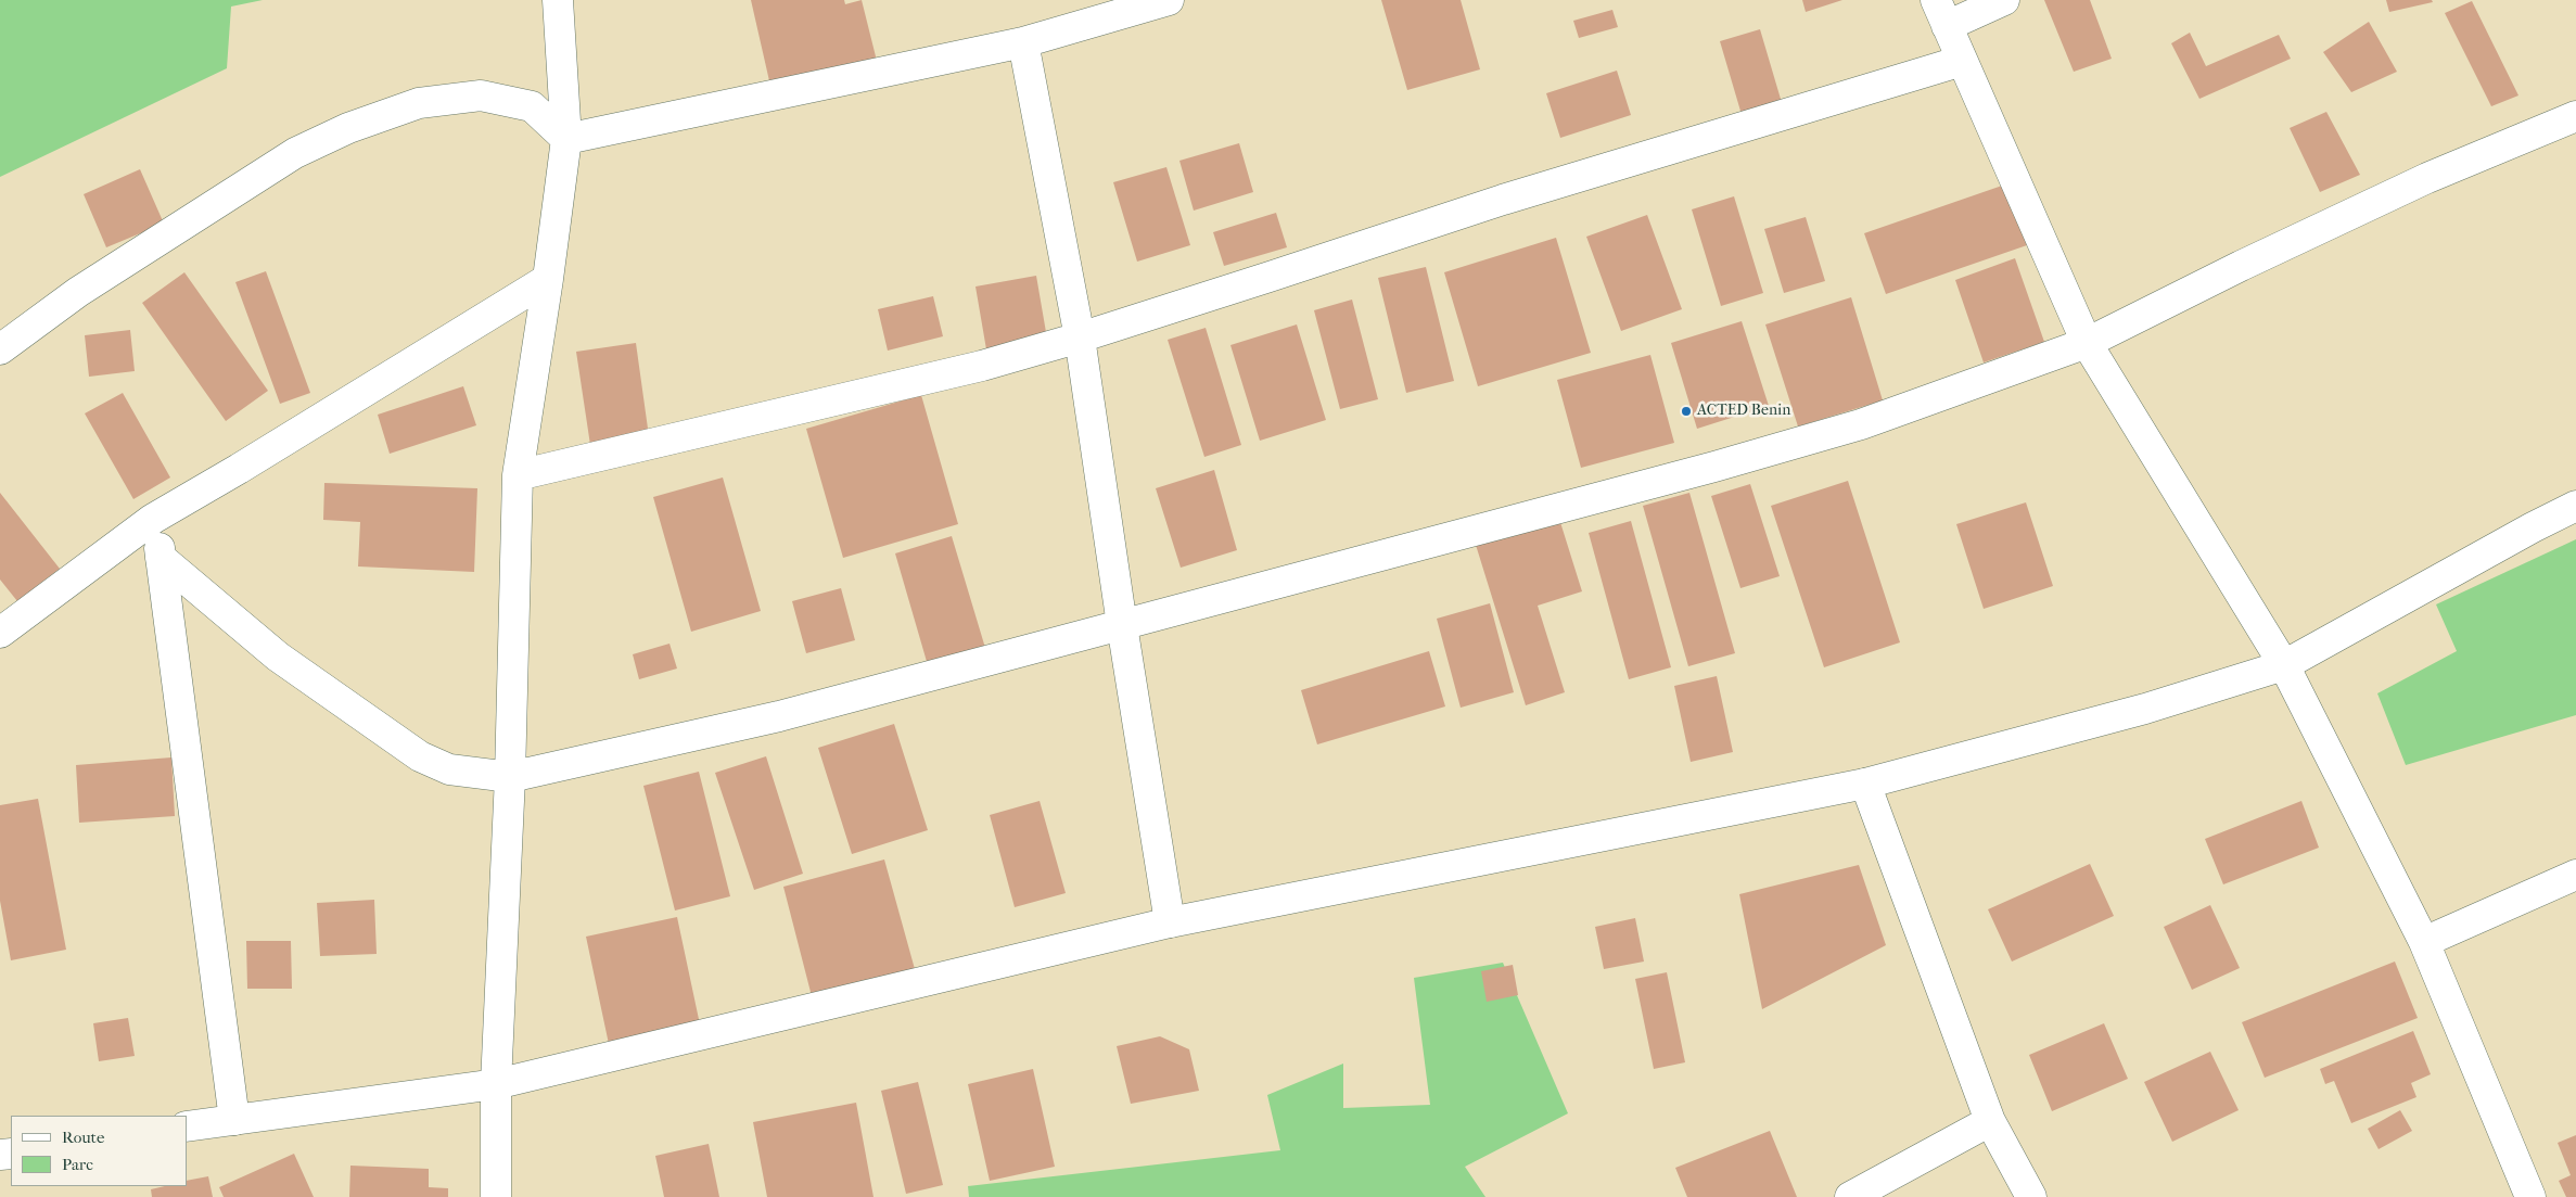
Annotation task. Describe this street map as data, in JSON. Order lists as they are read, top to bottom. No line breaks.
{"places":["ACTED Benin"],"legend":["Route","Parc"]}
